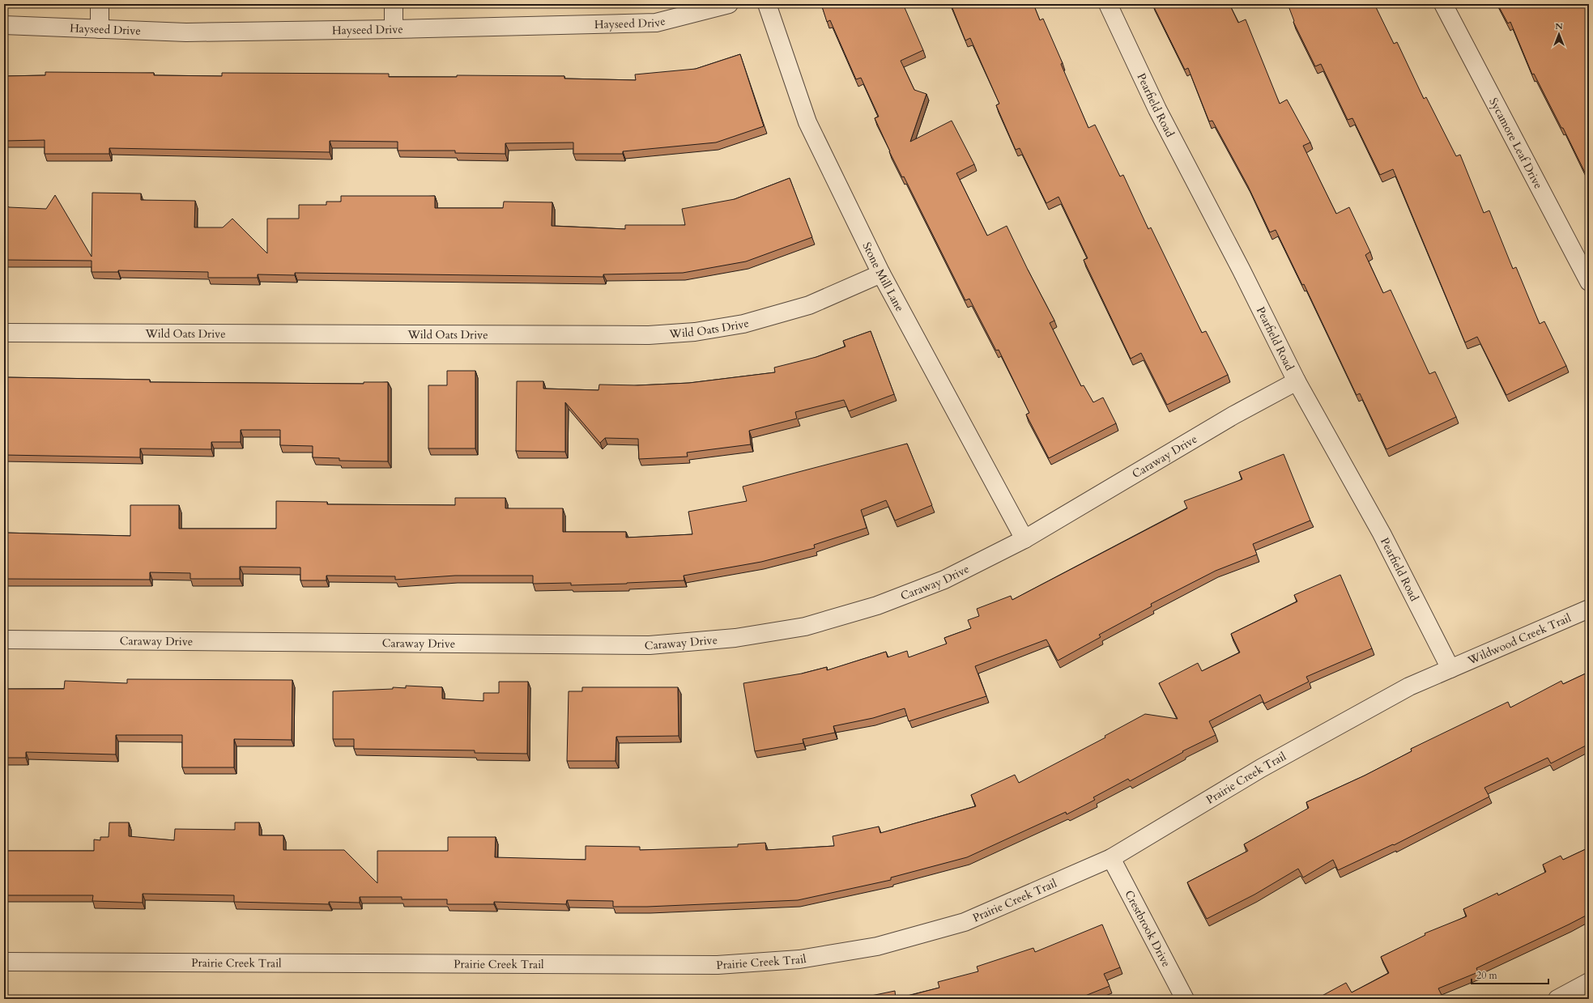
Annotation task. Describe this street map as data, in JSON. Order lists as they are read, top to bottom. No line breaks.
{"streets":{"street":["Hayseed Drive","Pearfield Road","Sycamore Leaf Drive","Stone Mill Lane","Wild Oats Drive","Caraway Drive","Wildwood Creek Trail","Prairie Creek Trail","Crestbrook Drive"]},"crossings":[["Pearfield Road","Caraway Drive"],["Pearfield Road","Wildwood Creek Trail"],["Pearfield Road","Prairie Creek Trail"],["Stone Mill Lane","Wild Oats Drive"],["Stone Mill Lane","Caraway Drive"],["Wildwood Creek Trail","Prairie Creek Trail"],["Prairie Creek Trail","Crestbrook Drive"]],"scale_bar":"20 m","north":"top"}
